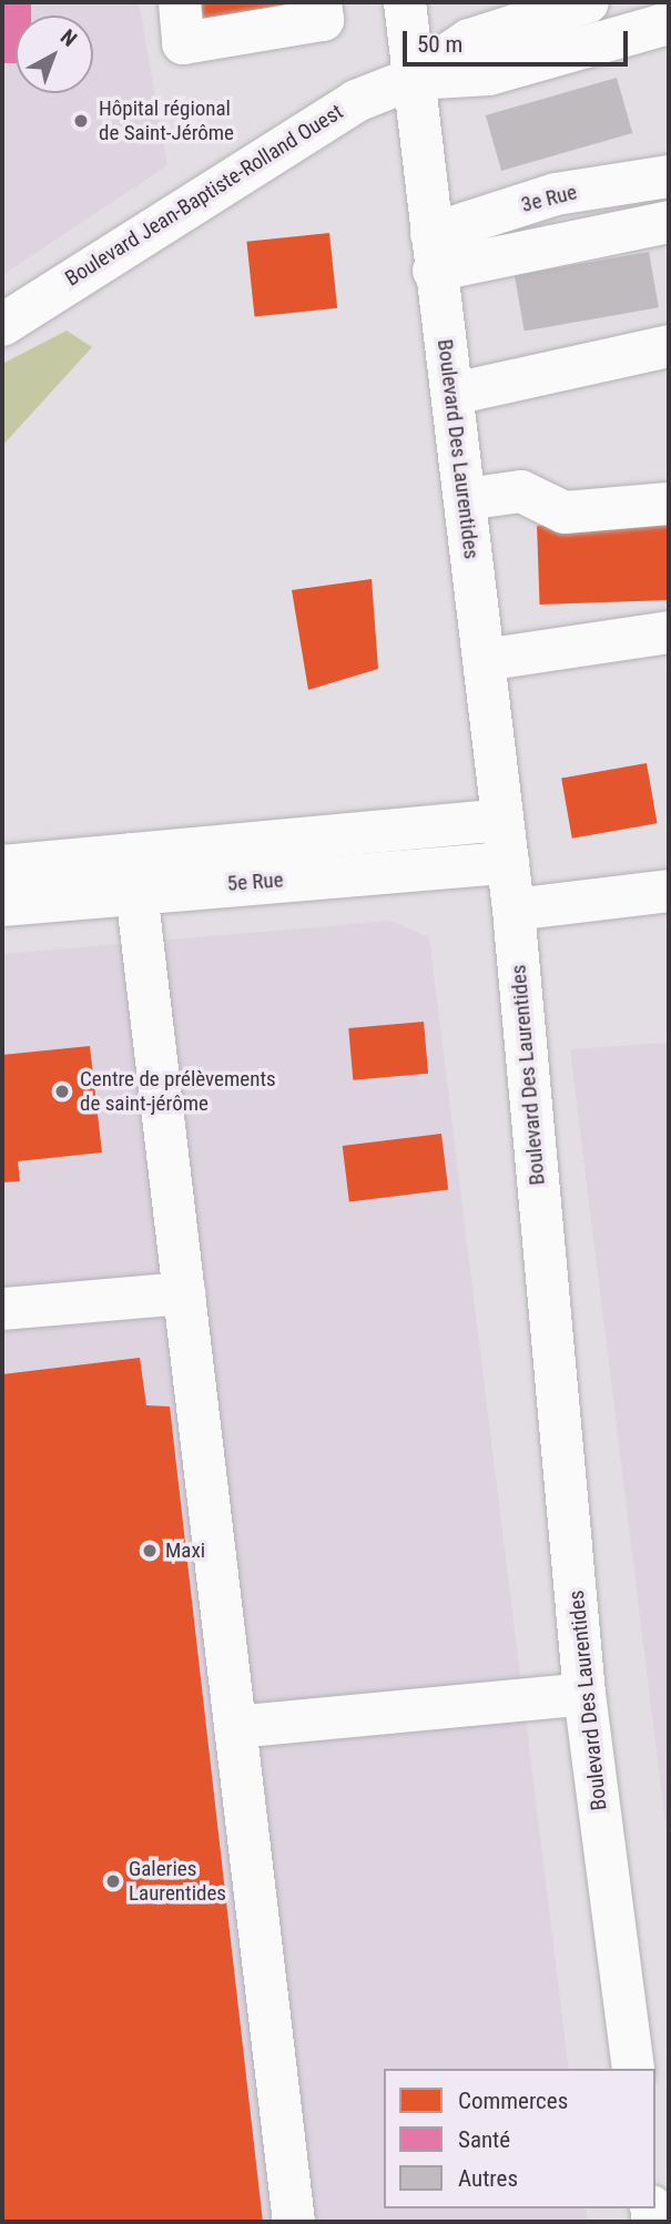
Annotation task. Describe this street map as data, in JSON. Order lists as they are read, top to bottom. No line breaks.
{"streets":{"street":["Boulevard Jean-Baptiste-Rolland Ouest","3e Rue","Boulevard Des Laurentides","5e Rue"]},"crossings":[["Boulevard Jean-Baptiste-Rolland Ouest","Boulevard Des Laurentides"],["3e Rue","Boulevard Des Laurentides"],["Boulevard Des Laurentides","5e Rue"]],"places":["Hôpital régional de Saint-Jérôme","Centre de prélèvements de saint-jérôme","Maxi","Galeries Laurentides"],"legend":["Commerces","Santé","Autres"],"scale_bar":"50 m","north":"top right"}
